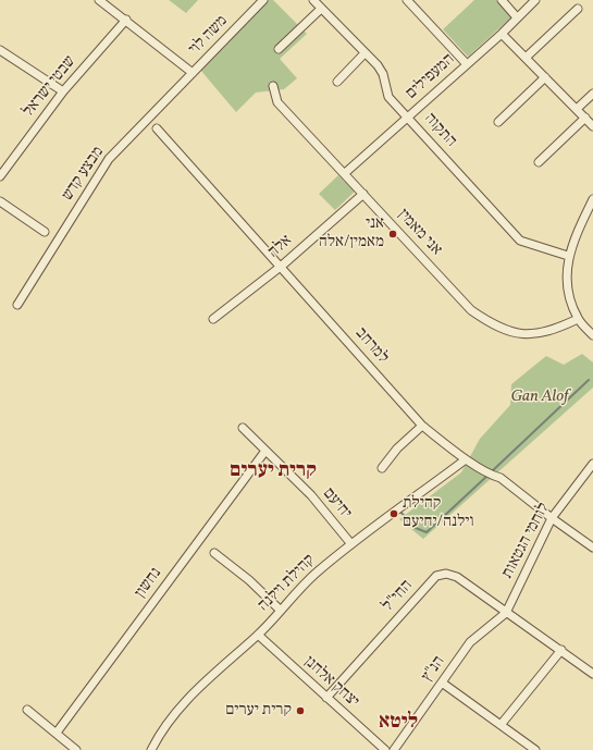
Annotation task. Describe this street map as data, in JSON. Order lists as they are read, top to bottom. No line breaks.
{"streets":{"street":["משה לוי","המעפילים","שבטי ישראל","התקוה","מבצע קדש","אני מאמין","אלה","למרחב","יחיעם","לוחמי הגטאות","נחשון","קהילת וילנה","החי\"ל","הנ\"ץ","יצחק אלחנן"]},"crossings":[["משה לוי","מבצע קדש"],["המעפילים","התקוה"],["המעפילים","אני מאמין"],["אני מאמין","אלה"],["אלה","למרחב"],["למרחב","לוחמי הגטאות"],["למרחב","קהילת וילנה"],["יחיעם","נחשון"],["יחיעם","קהילת וילנה"],["לוחמי הגטאות","החי\"ל"],["לוחמי הגטאות","הנ\"ץ"],["קהילת וילנה","יצחק אלחנן"],["החי\"ל","הנ\"ץ"],["החי\"ל","יצחק אלחנן"]],"districts":["קרית יערים","ליטא"],"parks":["Gan Alof"],"places":["אני מאמין/אלה","קהילת וילנה/יחיעם","קרית יערים"]}
